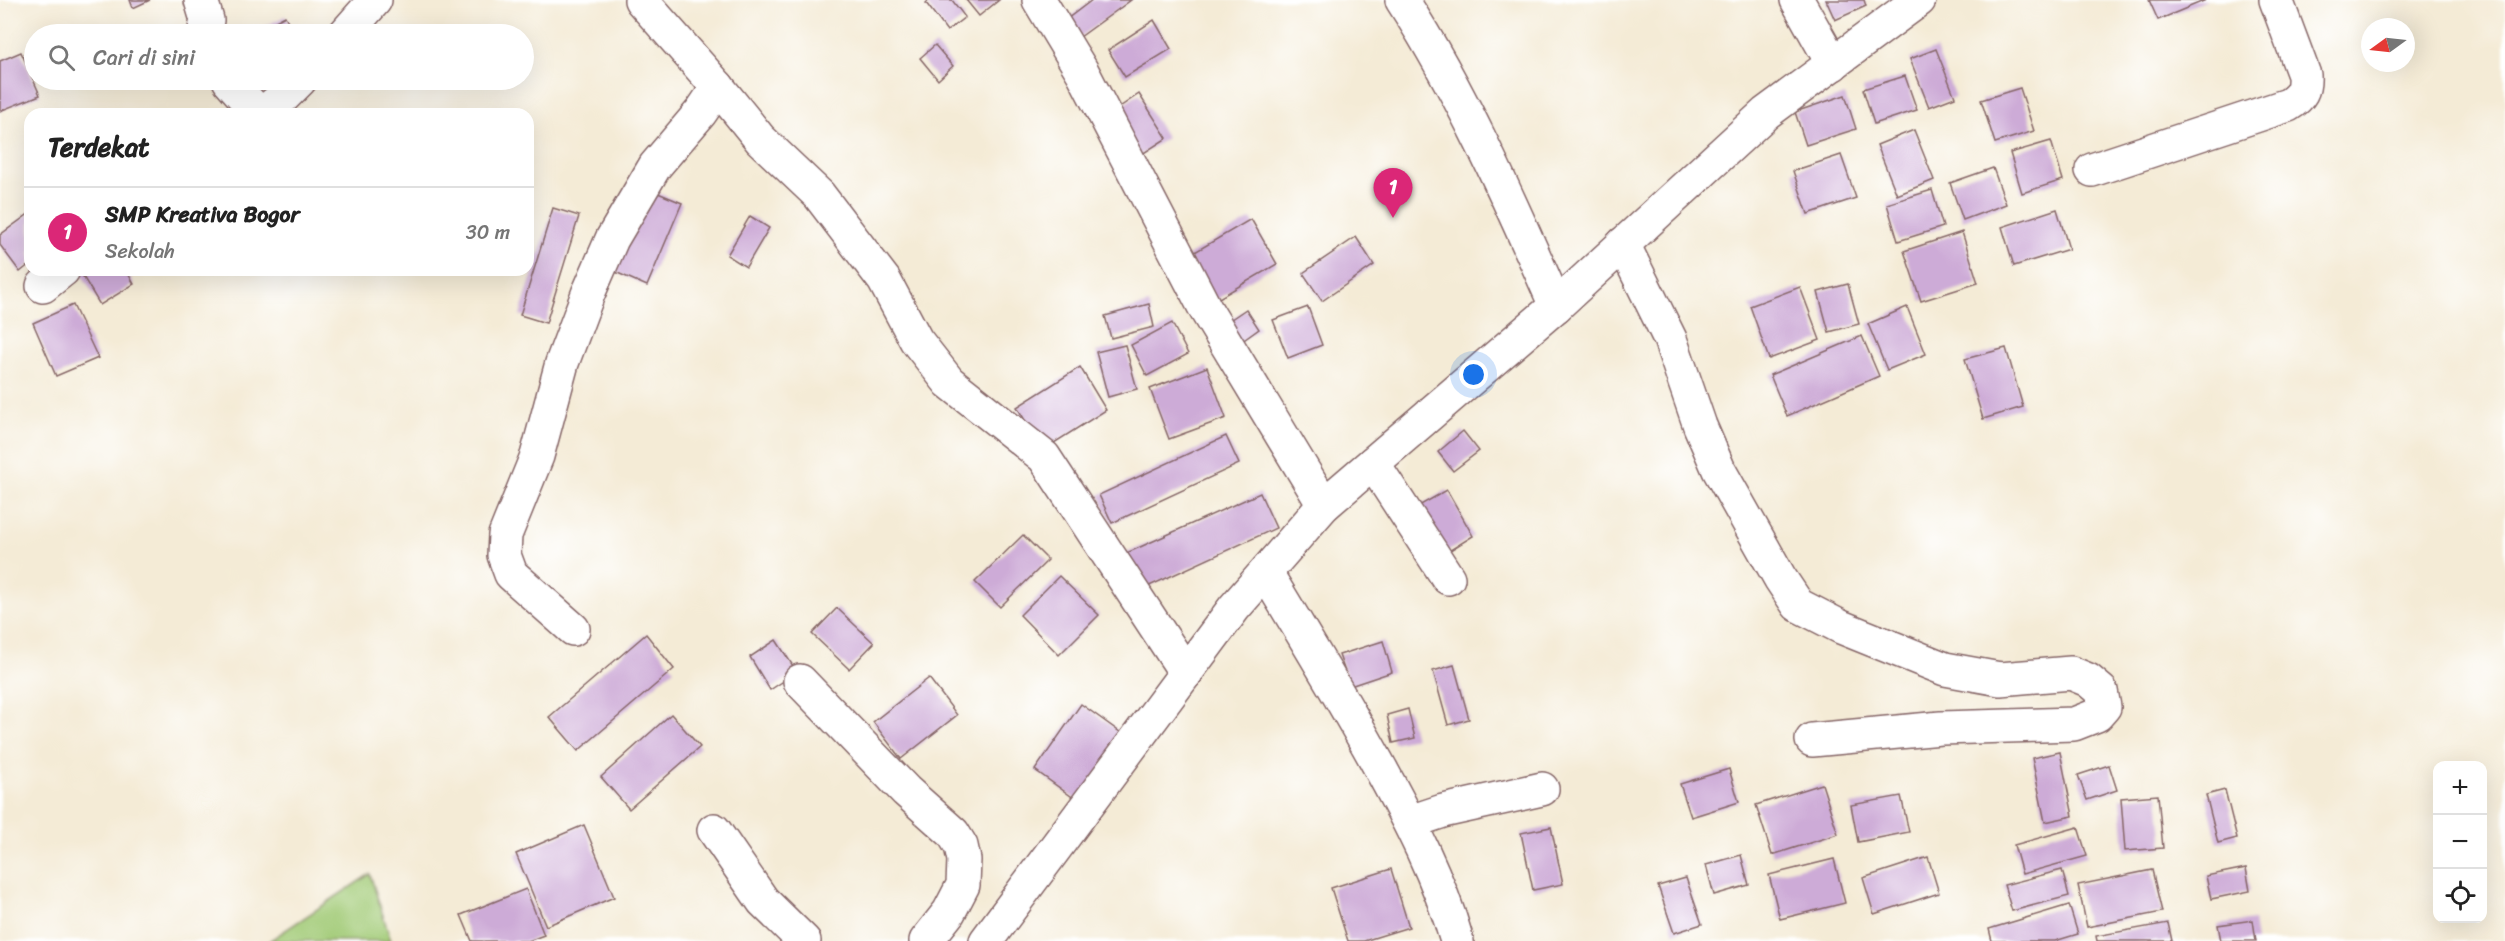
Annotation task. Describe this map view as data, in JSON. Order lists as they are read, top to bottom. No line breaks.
{"north":"left","page":{"search":"Cari di sini","heading":"Terdekat","pins":"1","list":[{"mark":"1","name":"SMP Kreativa Bogor","note":"Sekolah","value":"30 m"}],"map_buttons":["+","−"]}}
